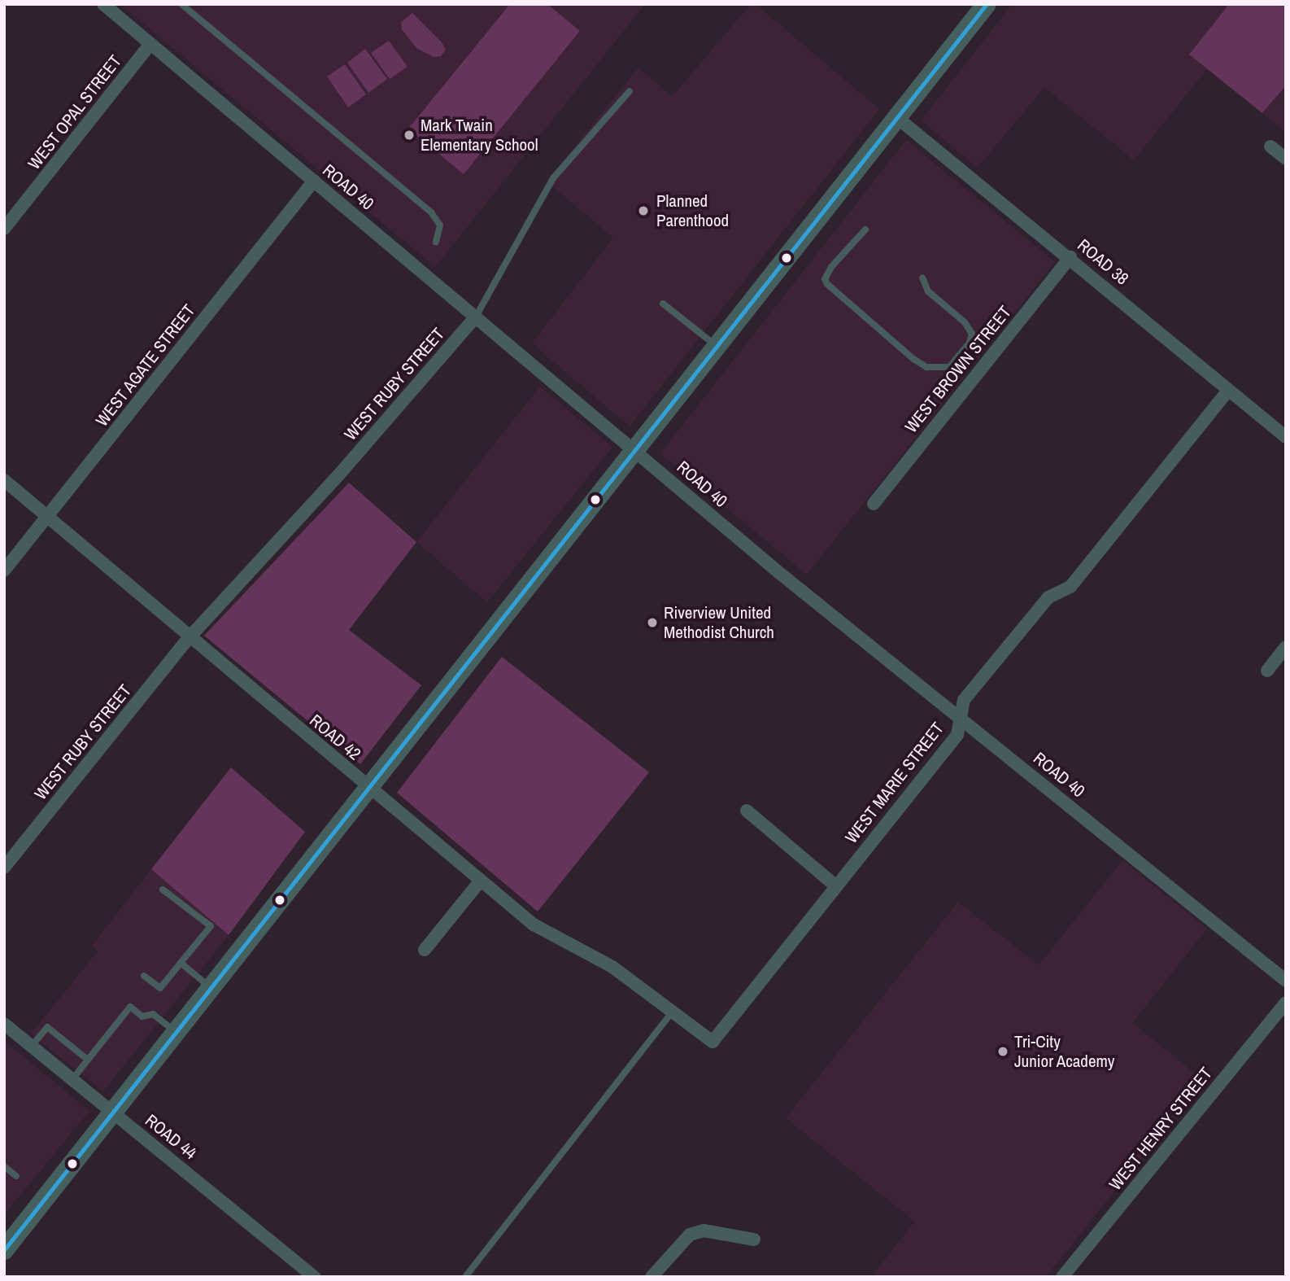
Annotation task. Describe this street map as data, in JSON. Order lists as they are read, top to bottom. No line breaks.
{"streets":{"street":["WEST OPAL STREET","ROAD 40","ROAD 38","WEST AGATE STREET","WEST BROWN STREET","WEST RUBY STREET","ROAD 42","WEST MARIE STREET","WEST HENRY STREET","ROAD 44"]},"crossings":[["WEST OPAL STREET","ROAD 40"],["ROAD 40","WEST AGATE STREET"],["ROAD 40","WEST RUBY STREET"],["ROAD 40","WEST MARIE STREET"],["ROAD 38","WEST BROWN STREET"],["ROAD 38","WEST MARIE STREET"],["WEST AGATE STREET","ROAD 42"],["WEST RUBY STREET","ROAD 42"],["ROAD 42","WEST MARIE STREET"]],"places":["Mark Twain Elementary School","Planned Parenthood","Riverview United Methodist Church","Tri-City Junior Academy"]}
